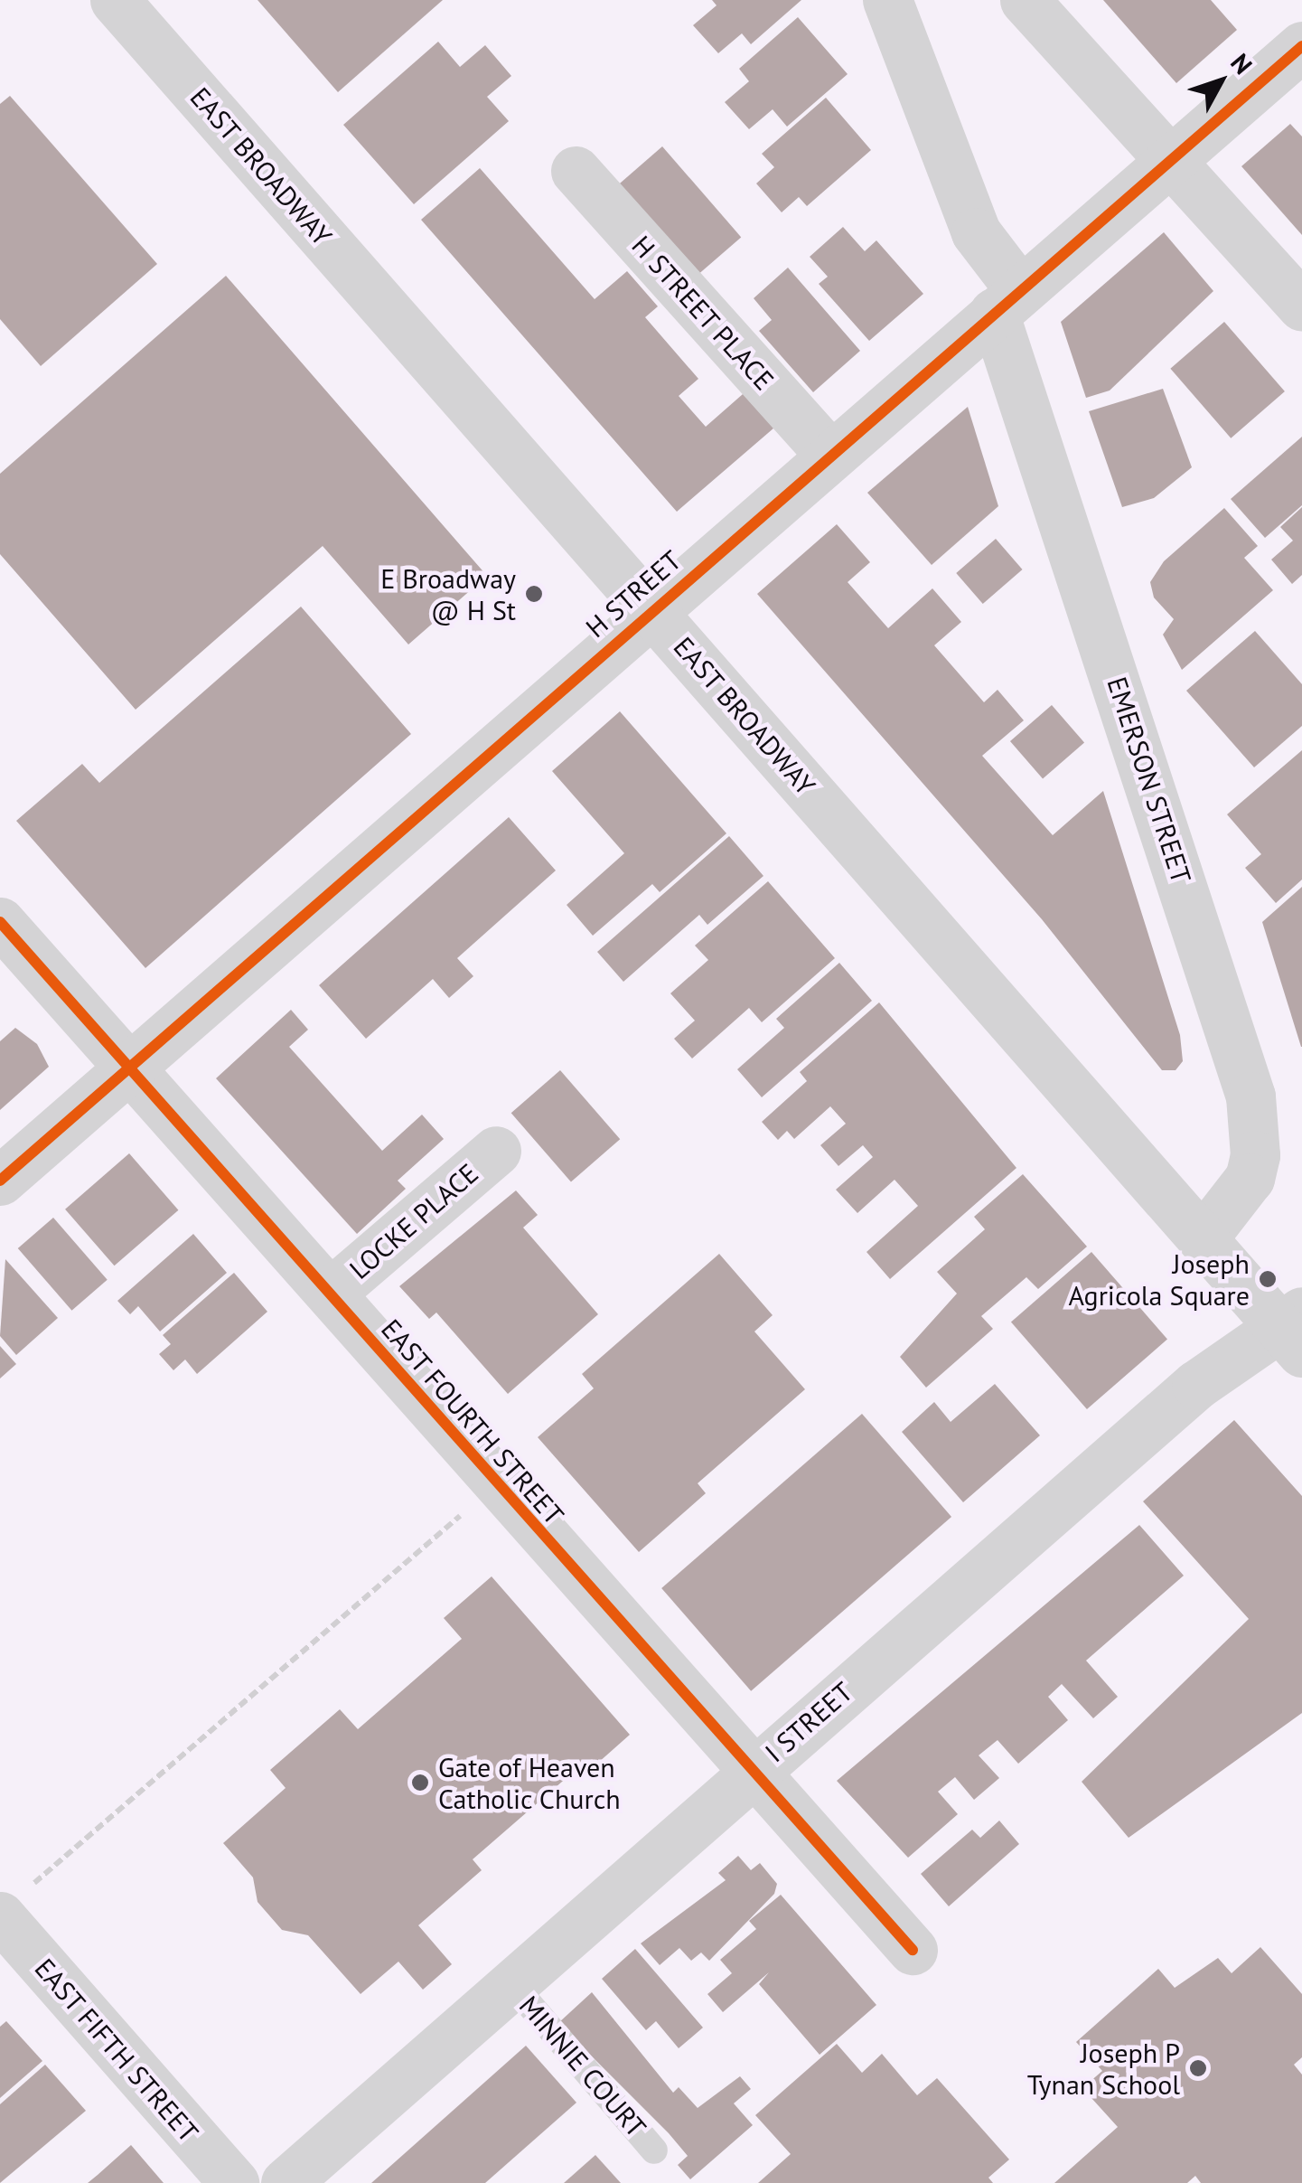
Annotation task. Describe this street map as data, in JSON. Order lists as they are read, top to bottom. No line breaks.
{"streets":{"street":["EAST BROADWAY","H STREET PLACE","H STREET","EMERSON STREET","LOCKE PLACE","EAST FOURTH STREET","I STREET","EAST FIFTH STREET"],"lane":["MINNIE COURT"]},"crossings":[["EAST BROADWAY","H STREET"],["EAST BROADWAY","EMERSON STREET"],["EAST BROADWAY","I STREET"],["H STREET PLACE","H STREET"],["H STREET","EMERSON STREET"],["H STREET","EAST FOURTH STREET"],["LOCKE PLACE","EAST FOURTH STREET"],["EAST FOURTH STREET","I STREET"],["I STREET","MINNIE COURT"]],"places":["E Broadway @ H St","Joseph Agricola Square","Gate of Heaven Catholic Church","Joseph P Tynan School"],"north":"top right"}
